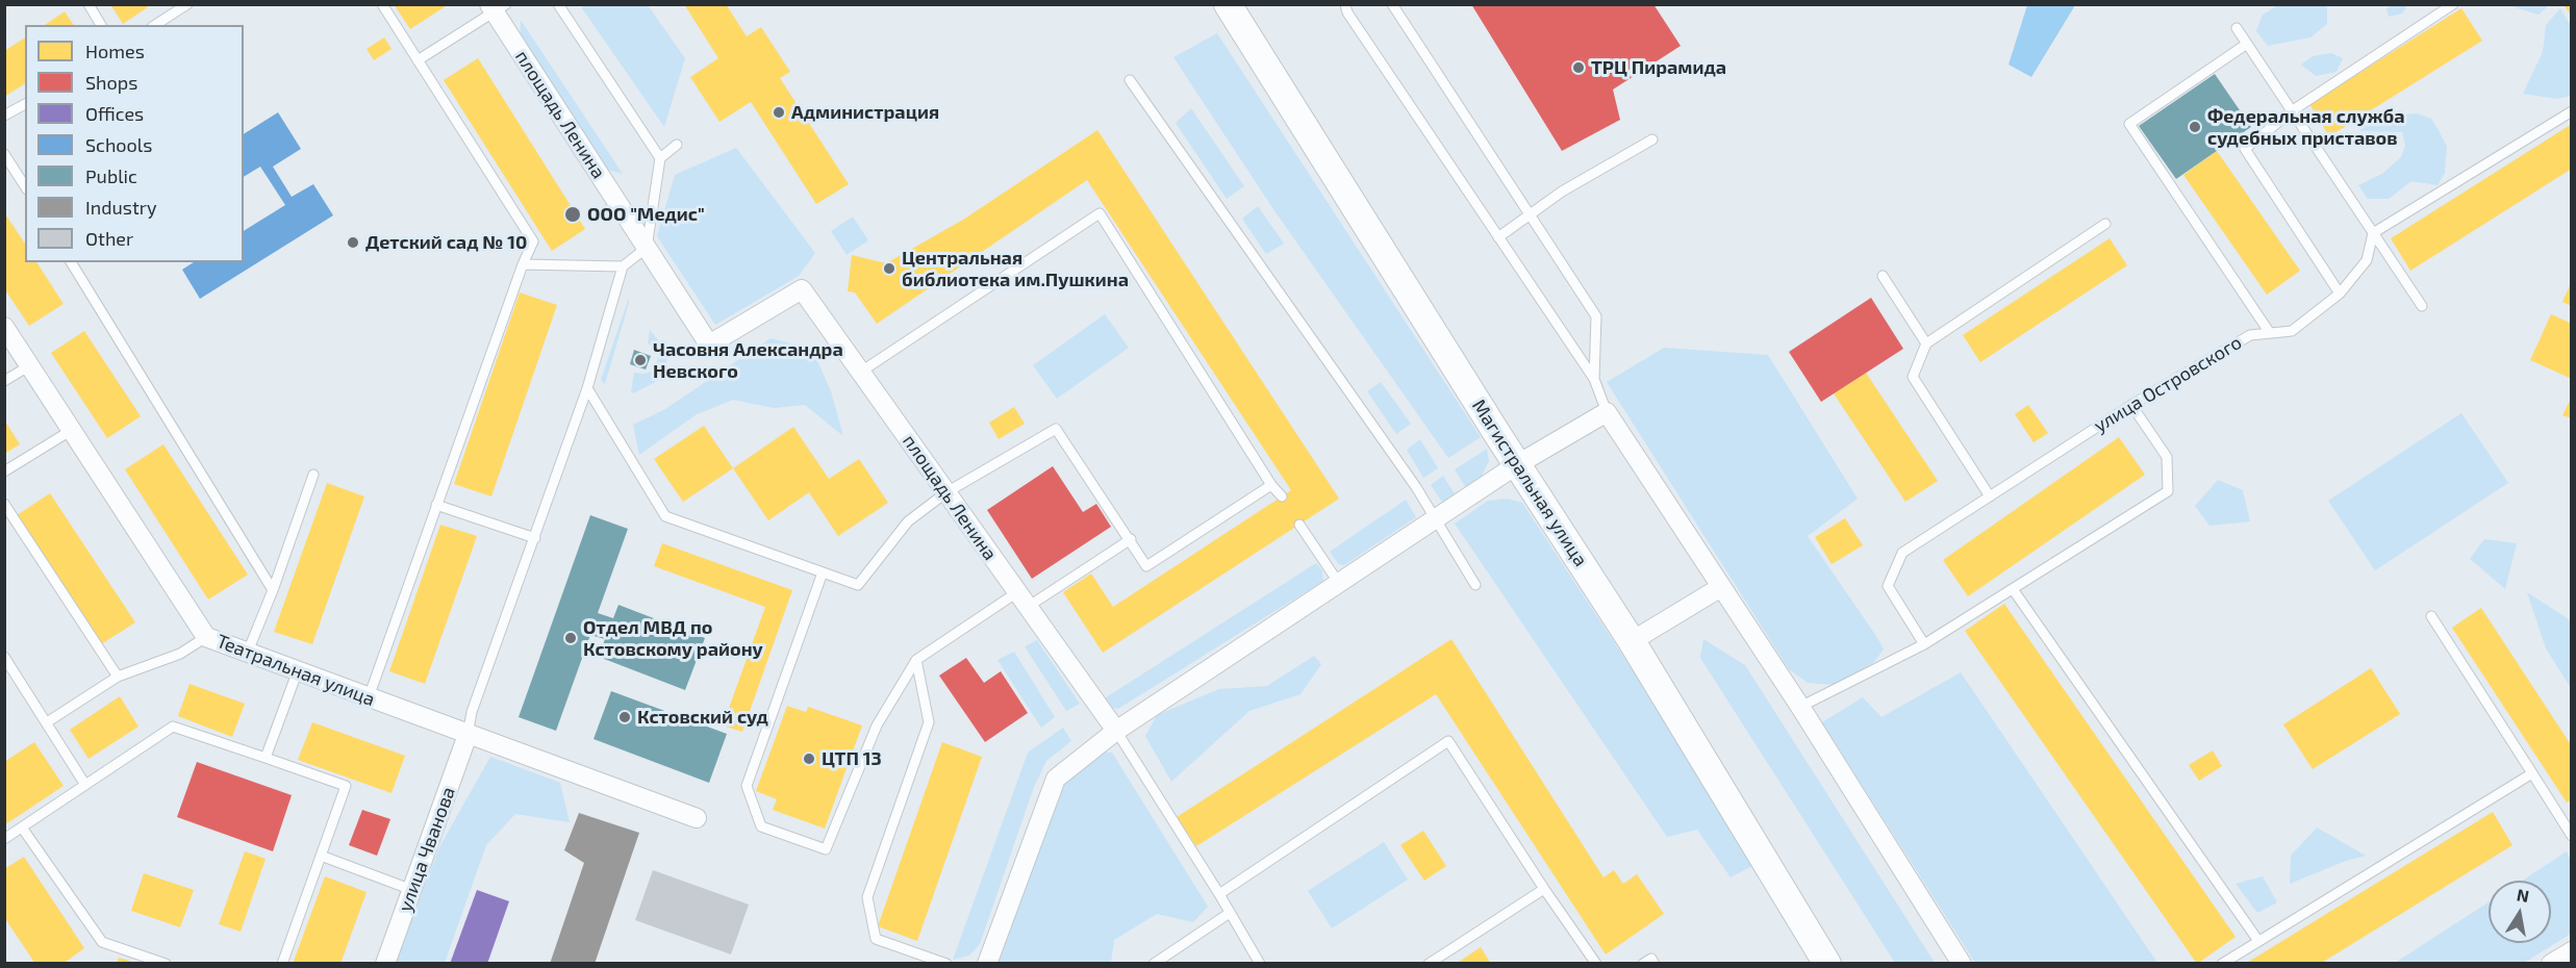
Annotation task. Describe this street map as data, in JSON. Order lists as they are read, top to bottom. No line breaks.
{"streets":{"main road":["Магистральная улица"],"street":["площадь Ленина","Театральная улица","улица Чванова"],"lane":["улица Островского"]},"crossings":[["Театральная улица","улица Чванова"]],"places":["ТРЦ Пирамида","Администрация","Федеральная служба судебных приставов","ООО \"Медис\"","Детский сад № 10","Центральная библиотека им.Пушкина","Часовня Александра Невского","Отдел МВД по Кстовскому району","Кстовский суд","ЦТП 13"],"legend":["Homes","Shops","Offices","Schools","Public","Industry","Other"],"north":"top"}
